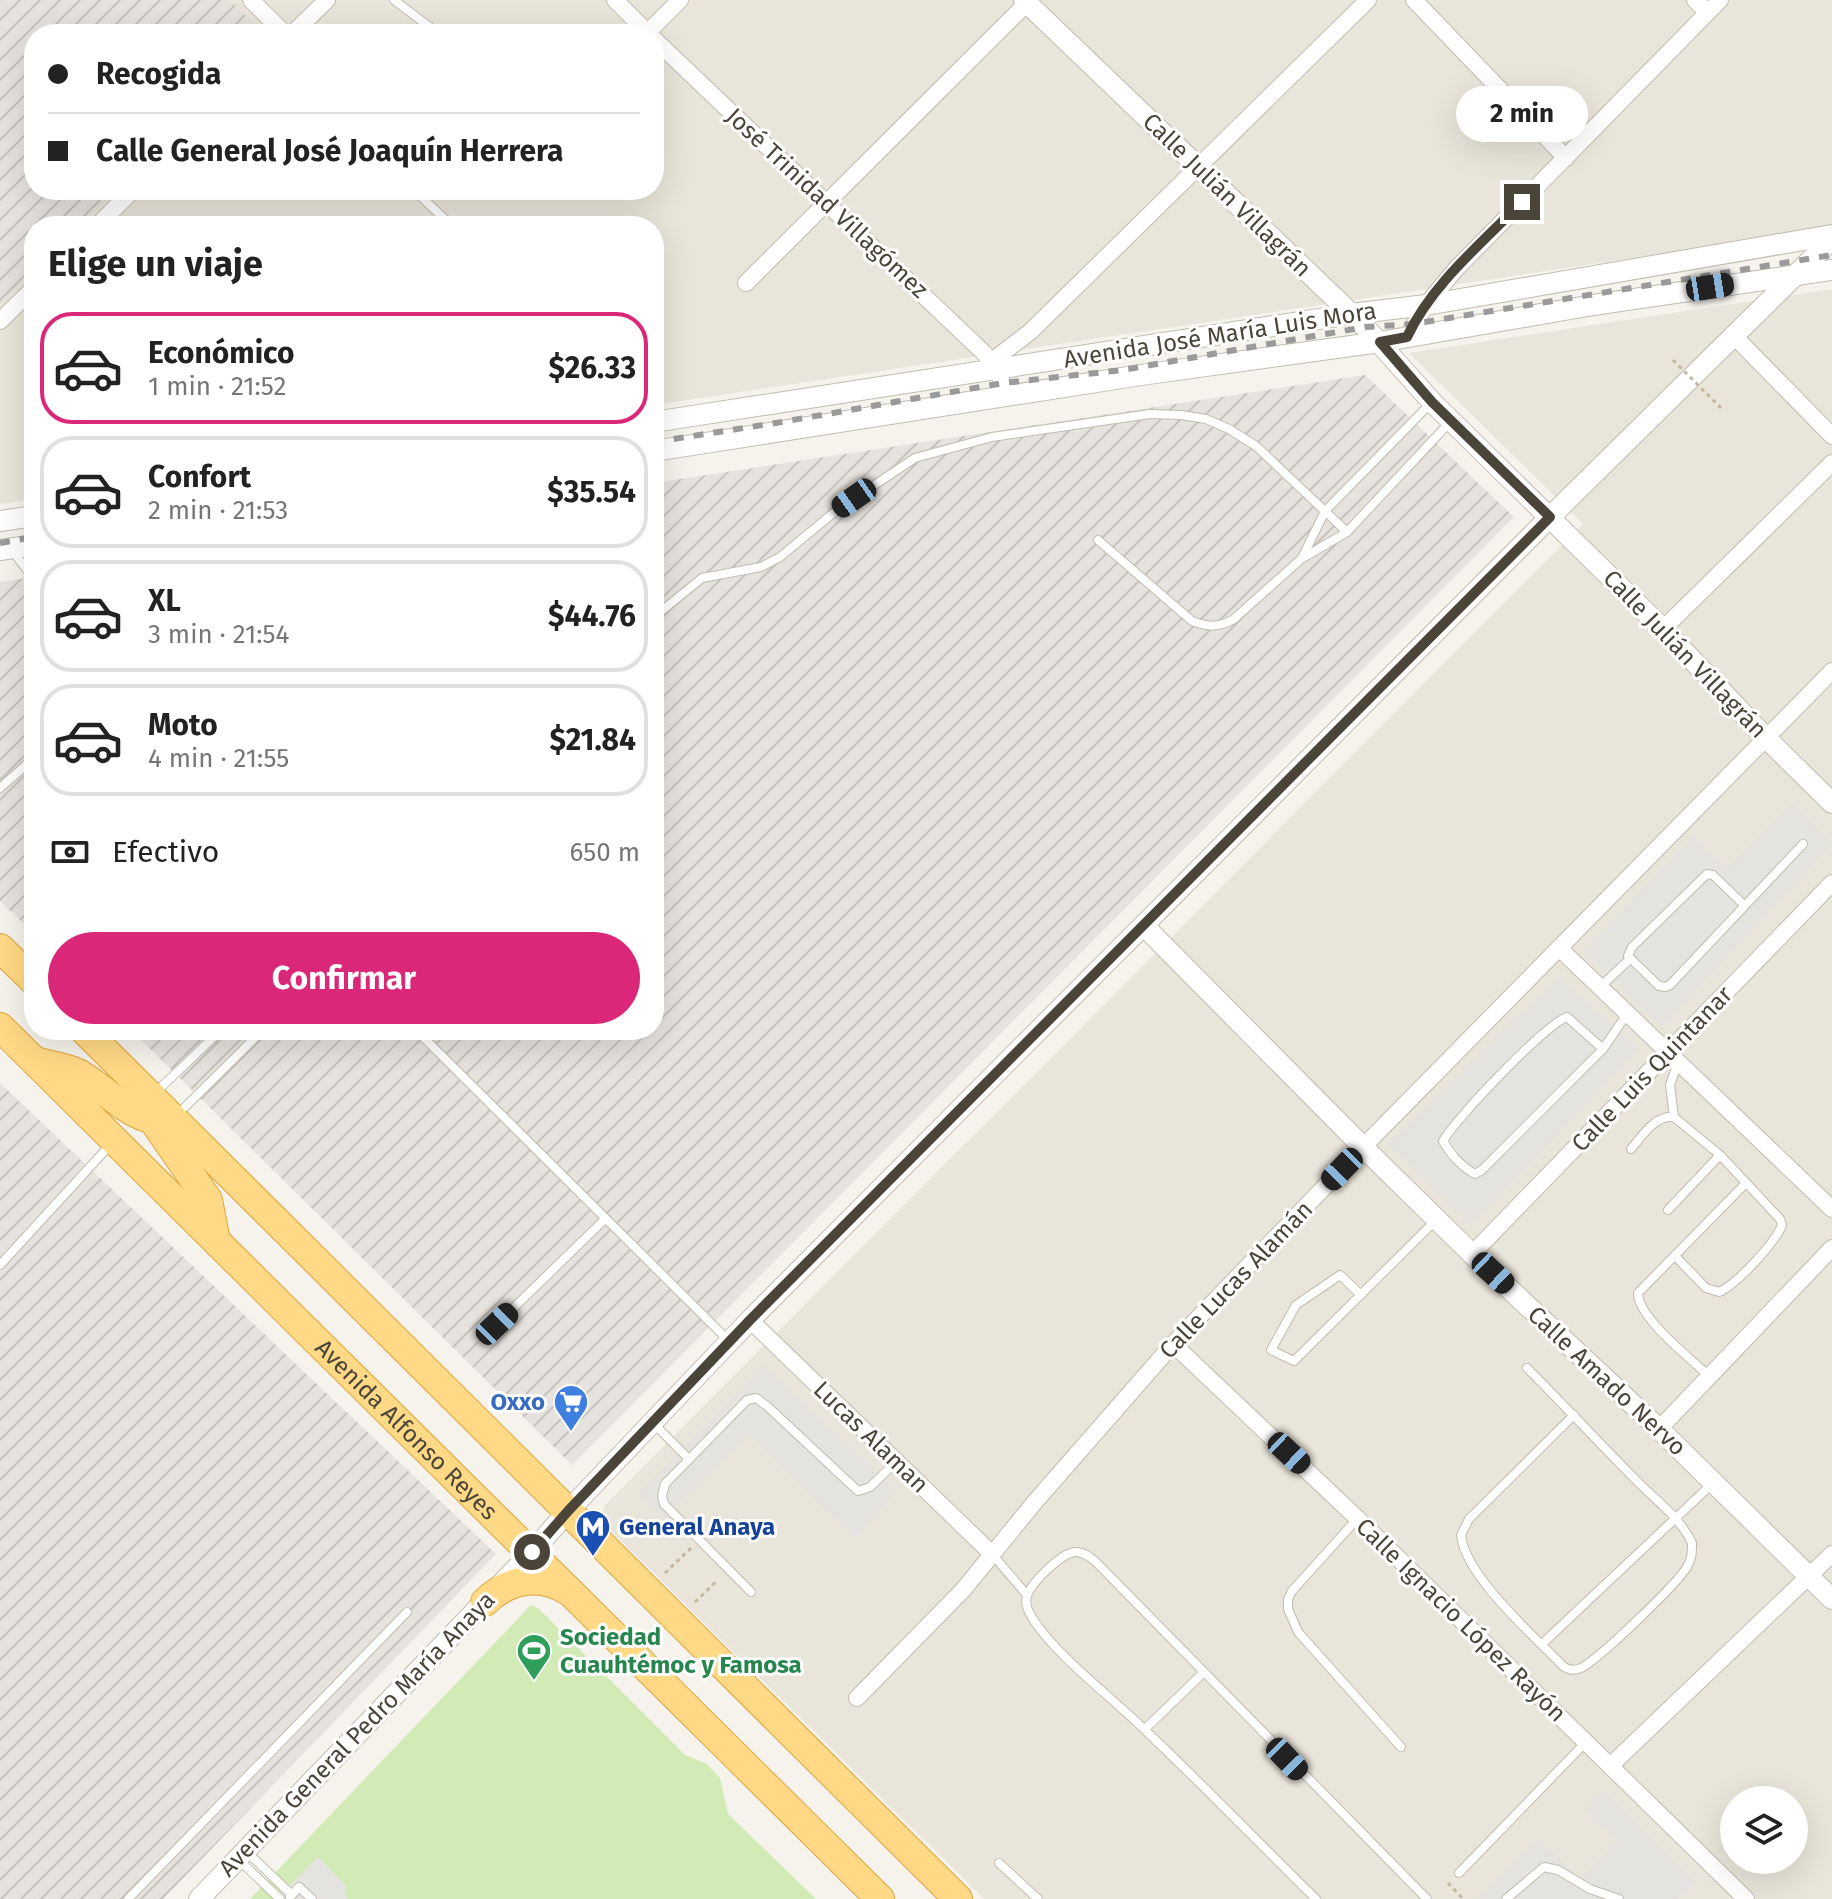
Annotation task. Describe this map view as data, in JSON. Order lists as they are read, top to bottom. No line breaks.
{"streets":{"highway":["Avenida Alfonso Reyes"],"street":["Calle Julián Villagrán","José Trinidad Villagómez","Avenida José María Luis Mora","Calle Luis Quintanar","Calle Lucas Alamán","Calle Amado Nervo","Lucas Alaman","Calle Ignacio López Rayón","Avenida General Pedro María Anaya"]},"crossings":[["Calle Julián Villagrán","Avenida José María Luis Mora"],["Calle Julián Villagrán","Calle Lucas Alamán"],["Calle Julián Villagrán","Avenida General Pedro María Anaya"],["José Trinidad Villagómez","Avenida José María Luis Mora"],["Avenida José María Luis Mora","Avenida General Pedro María Anaya"],["Calle Luis Quintanar","Calle Amado Nervo"],["Calle Lucas Alamán","Calle Amado Nervo"],["Calle Lucas Alamán","Lucas Alaman"],["Calle Lucas Alamán","Calle Ignacio López Rayón"],["Calle Amado Nervo","Avenida General Pedro María Anaya"],["Avenida Alfonso Reyes","Avenida General Pedro María Anaya"],["Lucas Alaman","Avenida General Pedro María Anaya"]],"places":{"supermarket":["Oxxo"],"metro station":["General Anaya"],"sports":["Sociedad Cuauhtémoc y Famosa"]},"page":{"banner":["Recogida","Calle General José Joaquín Herrera"],"bubble":"2 min","heading":"Elige un viaje","list":[{"name":"Económico","note":"1 min · 21:52","value":"$26.33"},{"name":"Confort","note":"2 min · 21:53","value":"$35.54"},{"name":"XL","note":"3 min · 21:54","value":"$44.76"},{"name":"Moto","note":"4 min · 21:55","value":"$21.84"}],"pay":["Efectivo","650 m"],"buttons":"Confirmar"}}
